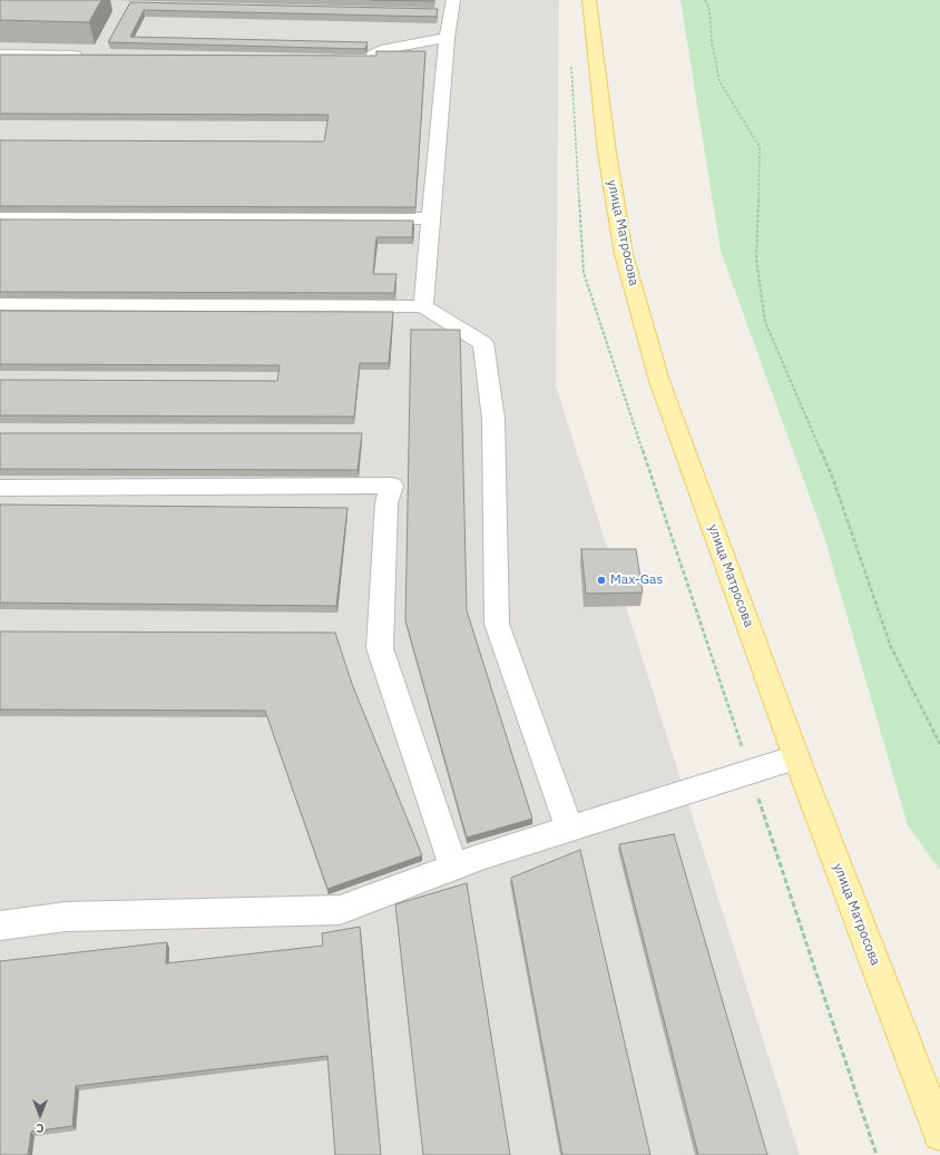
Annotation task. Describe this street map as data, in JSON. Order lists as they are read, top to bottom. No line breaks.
{"streets":{"main road":["улица Матросова"]},"places":["Max-Gas"],"north":"bottom"}
